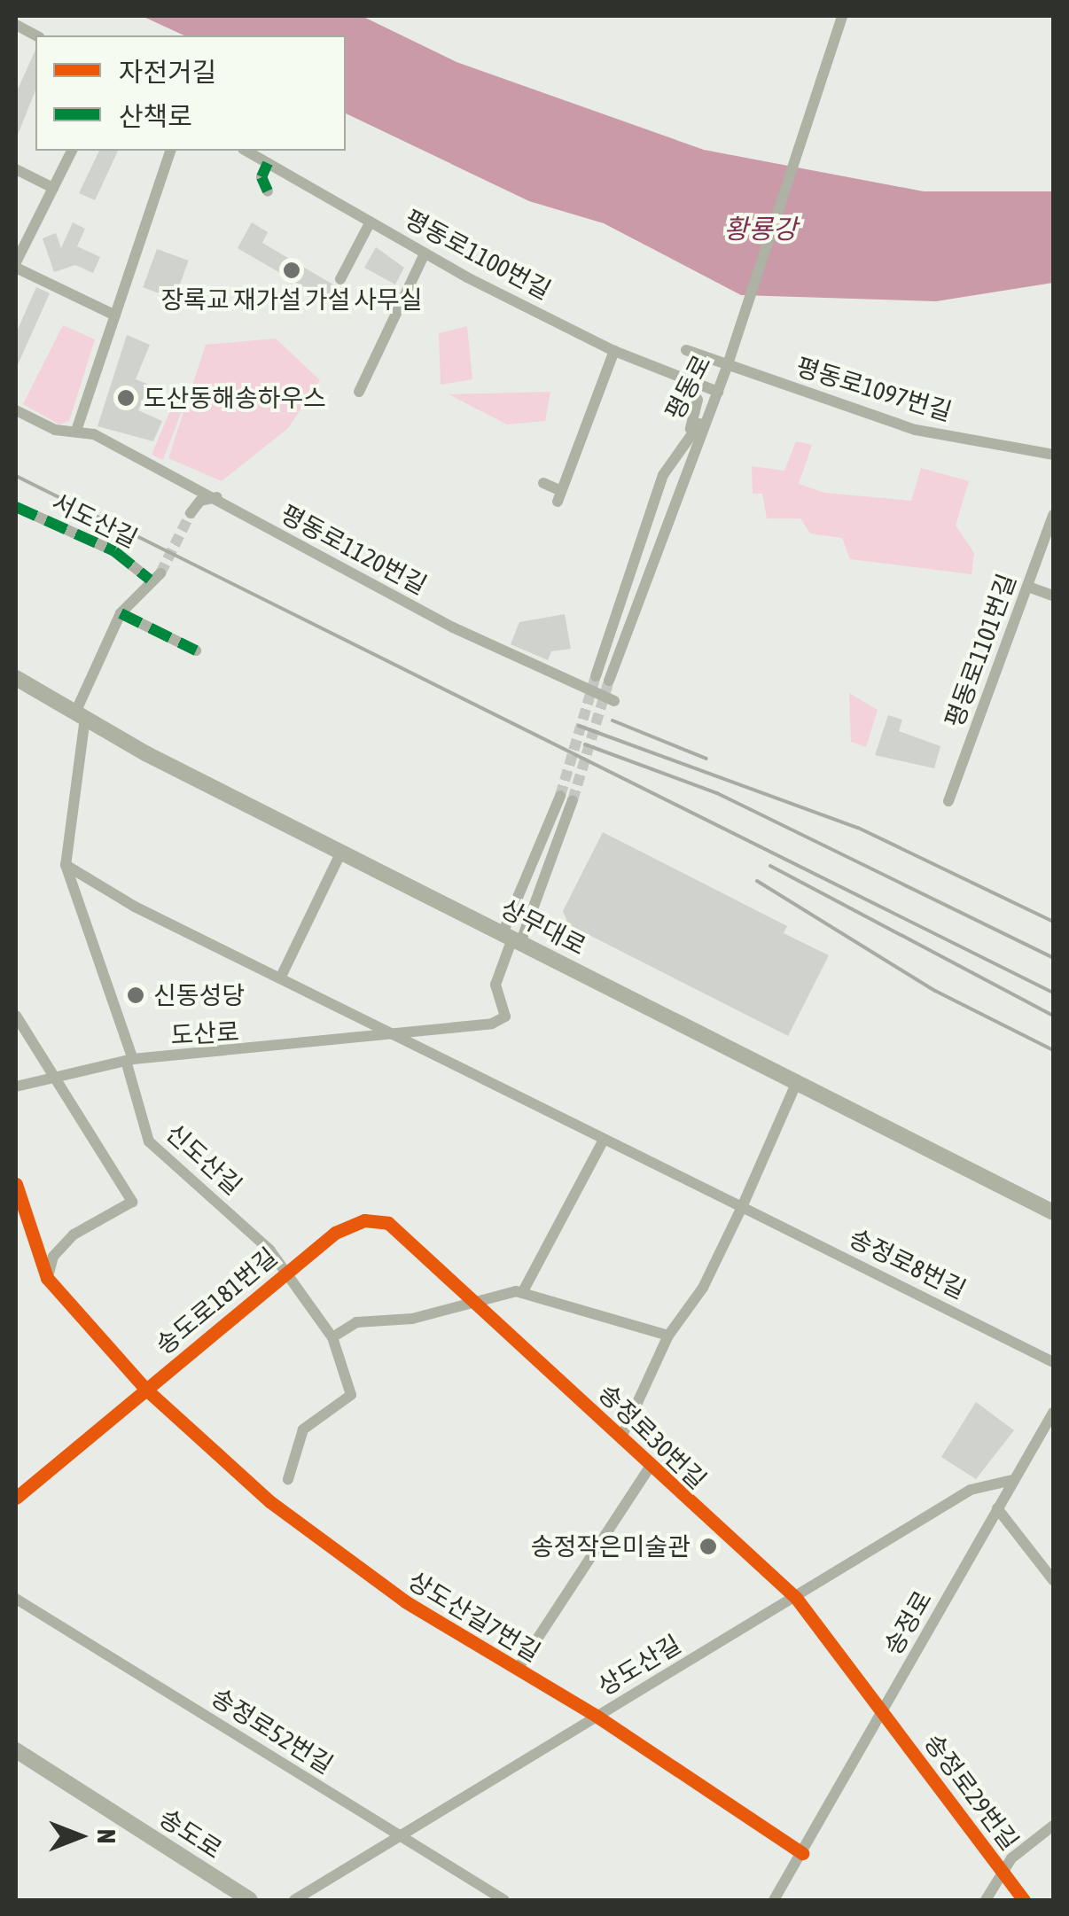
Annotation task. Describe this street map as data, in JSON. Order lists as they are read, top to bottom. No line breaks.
{"streets":{"main road":["상무대로","송도로"],"street":["평동로1100번길","평동로","평동로1097번길","서도산길","평동로1120번길","평동로1101번길","도산로","신도산길","송정로8번길","송도로181번길","송정로30번길","상도산길7번길","송정로","상도산길","송정로52번길","송정로29번길"]},"crossings":[["평동로1100번길","평동로"],["평동로","평동로1097번길"],["서도산길","신도산길"],["상무대로","도산로"],["상무대로","신도산길"],["도산로","신도산길"],["도산로","송정로8번길"],["신도산길","송도로181번길"],["송도로181번길","송정로30번길"],["송도로181번길","상도산길7번길"],["송정로30번길","송정로"],["송정로30번길","상도산길"],["송정로30번길","송정로29번길"],["상도산길7번길","송정로"],["상도산길7번길","상도산길"],["송정로","상도산길"],["송정로","송정로29번길"],["상도산길","송정로52번길"]],"water":["황룡강"],"places":["장록교 재가설 가설 사무실","도산동해송하우스","신동성당","송정작은미술관"],"legend":["자전거길","산책로"],"north":"right"}
